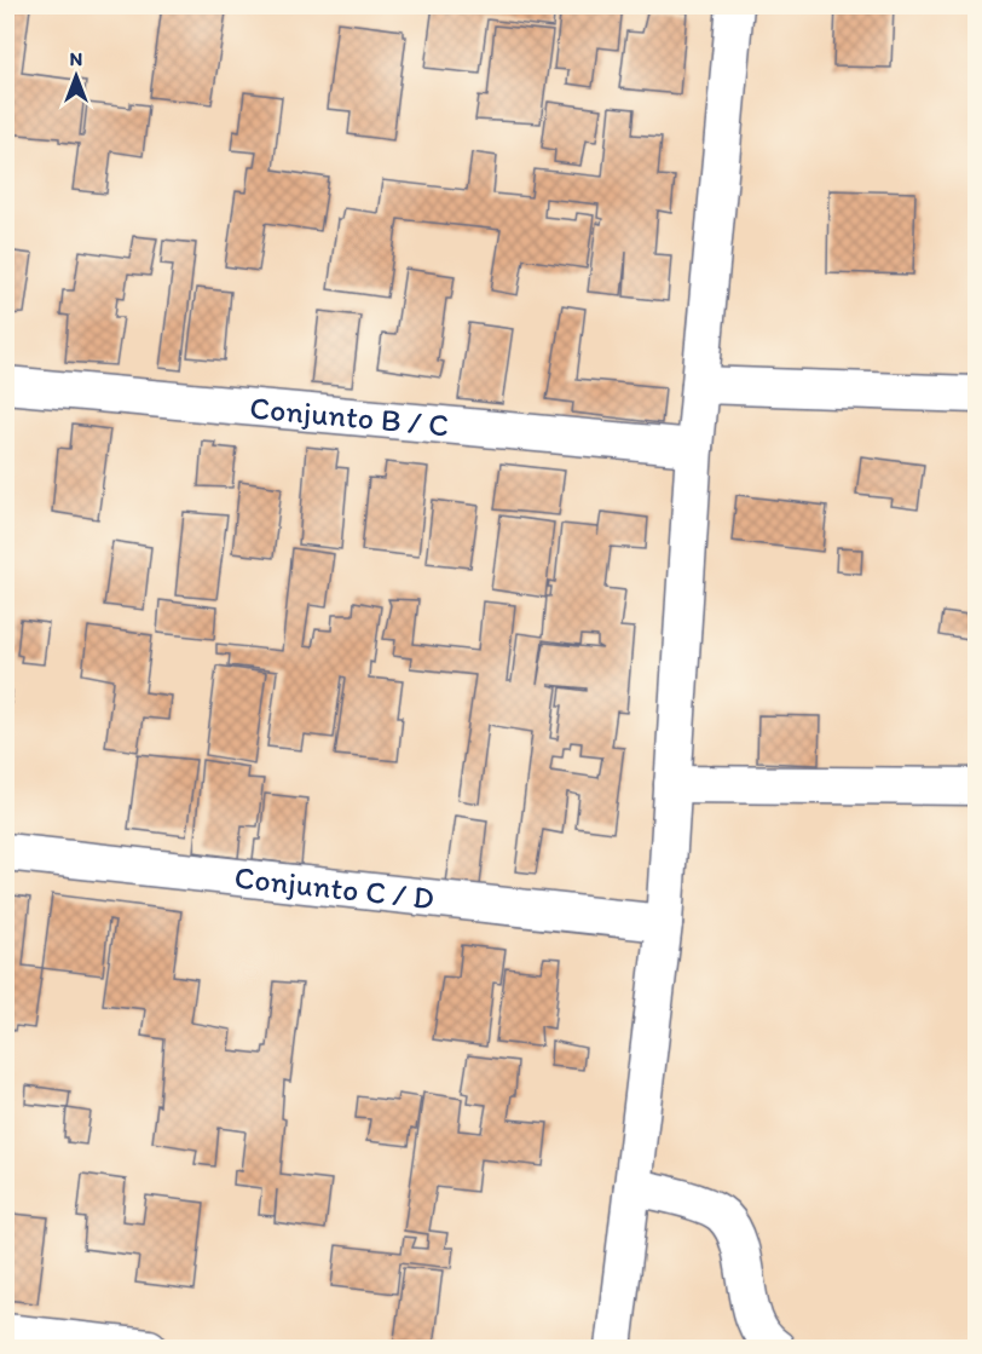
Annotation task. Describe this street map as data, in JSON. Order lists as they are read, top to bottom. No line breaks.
{"streets":{"street":["Conjunto B / C","Conjunto C / D"]},"north":"top"}
